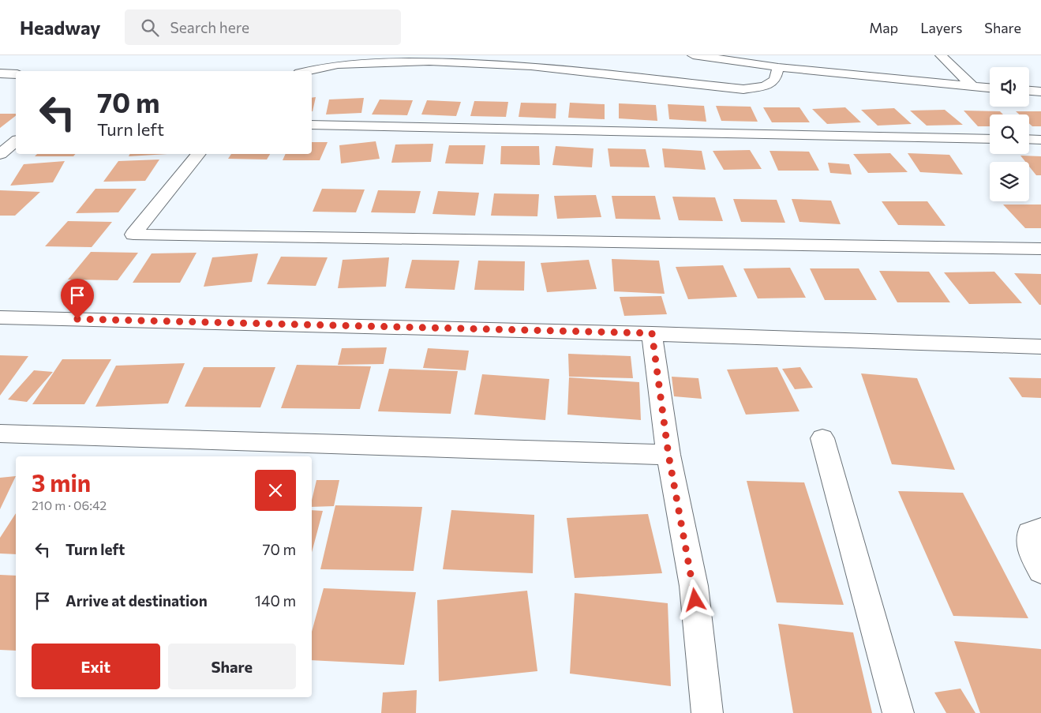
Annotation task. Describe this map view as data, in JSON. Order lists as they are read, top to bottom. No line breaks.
{"page":{"header":"Headway","search":"Search here","nav":["Map","Layers","Share"],"turn":["70 m","Turn left"],"heading":["3 min","210 m · 06:42"],"list":[{"name":"Turn left","value":"70 m"},{"name":"Arrive at destination","value":"140 m"}],"buttons":["Exit","Share"]}}
